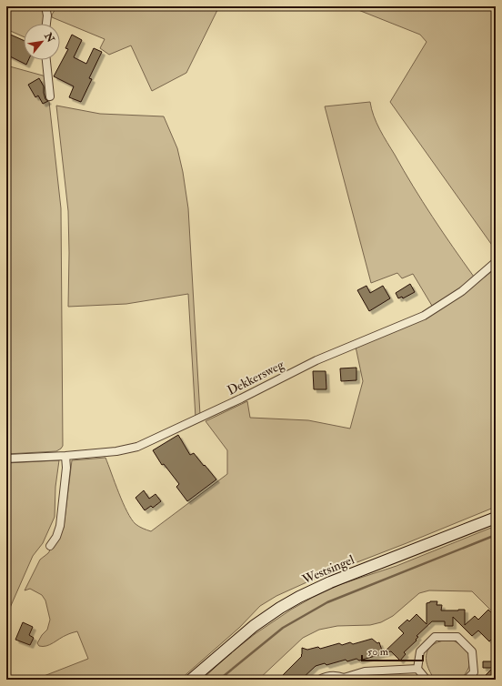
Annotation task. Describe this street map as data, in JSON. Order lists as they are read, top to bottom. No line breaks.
{"streets":{"main road":["Westsingel"],"street":["Dekkersweg"]},"scale_bar":"50 m","north":"top right"}
